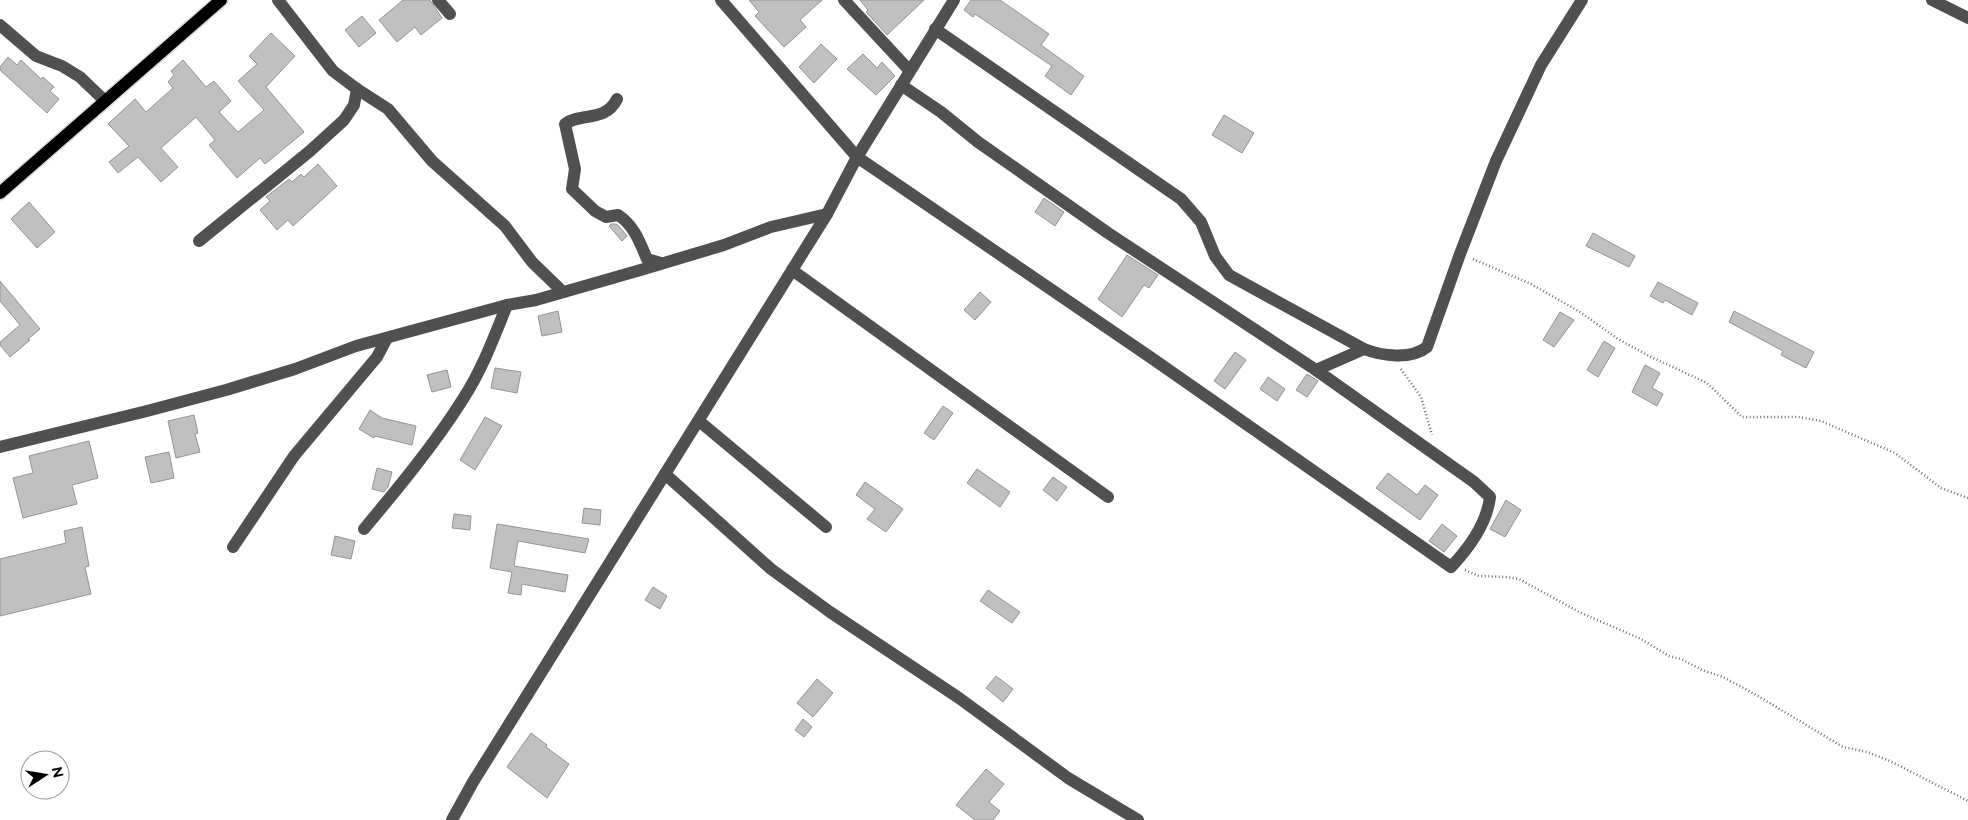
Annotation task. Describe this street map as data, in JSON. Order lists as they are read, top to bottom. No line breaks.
{"north":"right"}
